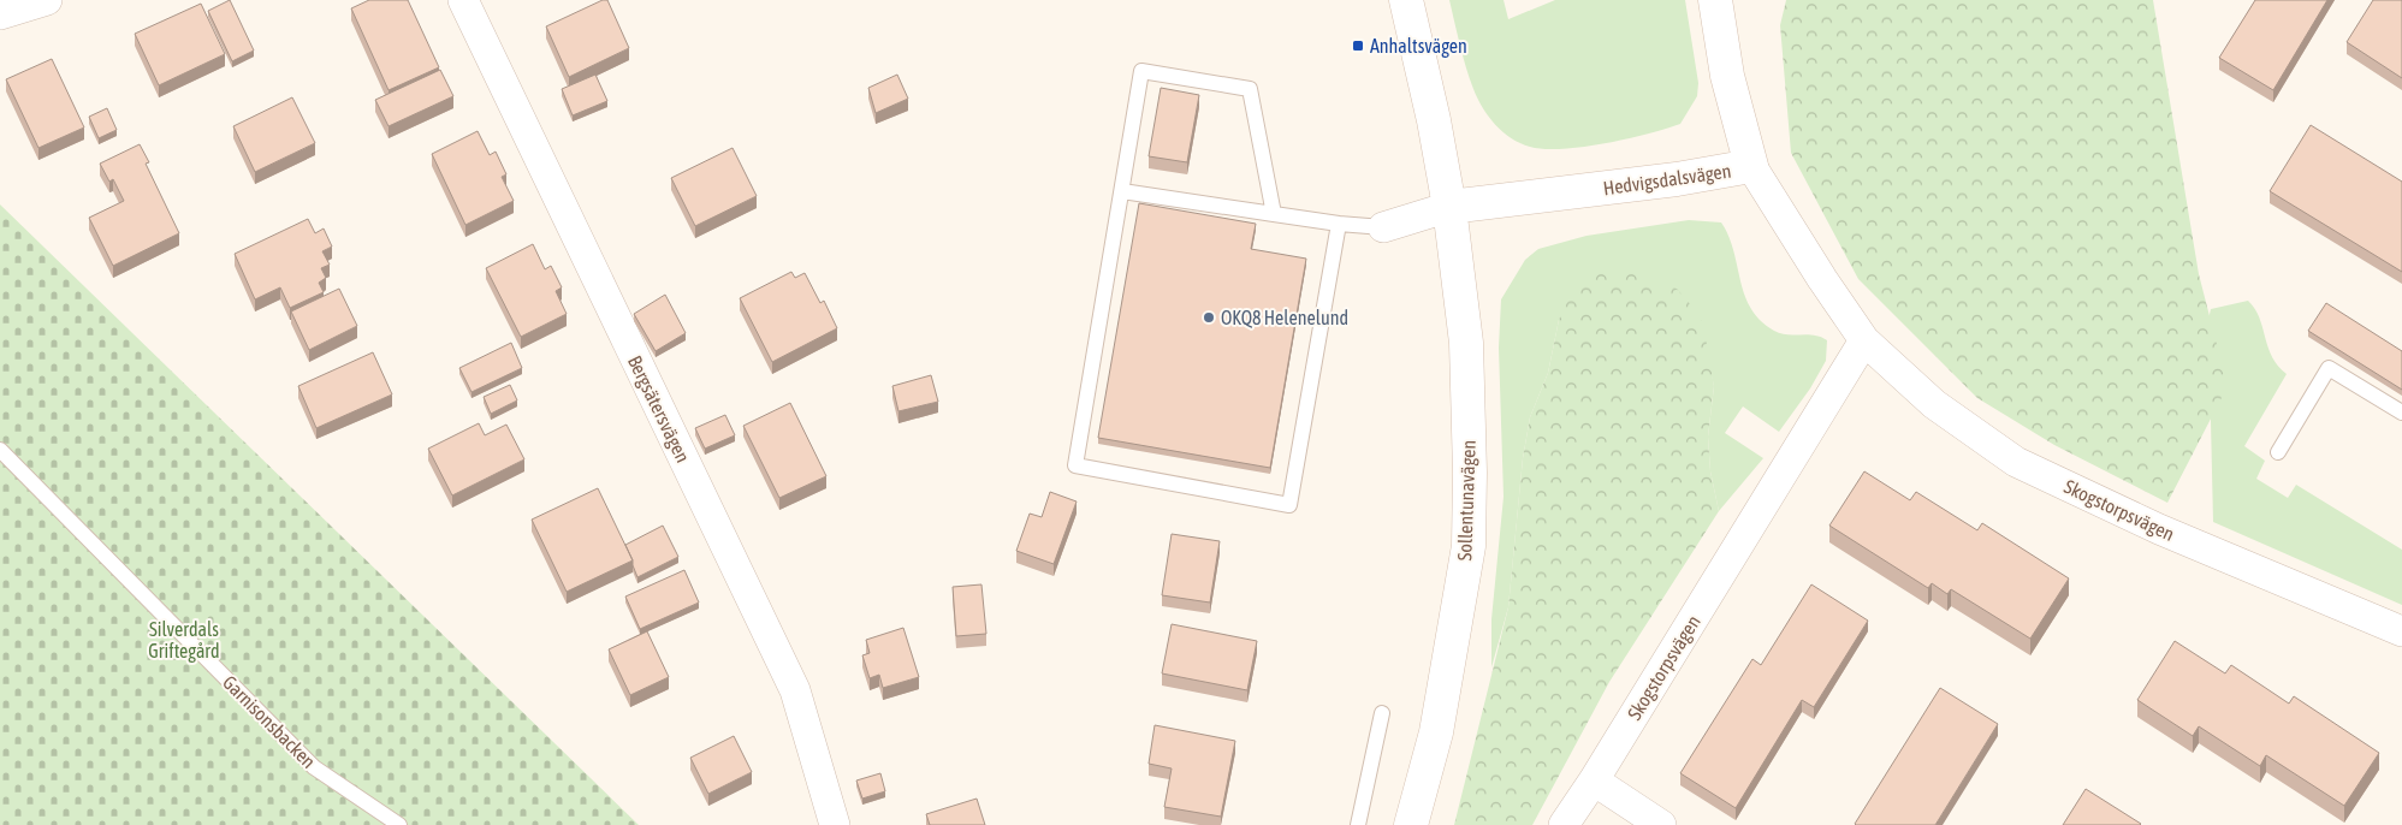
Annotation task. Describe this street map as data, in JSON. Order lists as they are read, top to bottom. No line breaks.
{"streets":{"street":["Hedvigsdalsvägen","Bergsätersvägen","Sollentunavägen","Skogstorpsvägen"],"lane":["Garnisonsbacken"]},"crossings":[["Hedvigsdalsvägen","Sollentunavägen"],["Hedvigsdalsvägen","Skogstorpsvägen"]],"parks":["Silverdals Griftegård"],"places":{"transit":["Anhaltsvägen"],"other":["OKQ8 Helenelund"]}}
